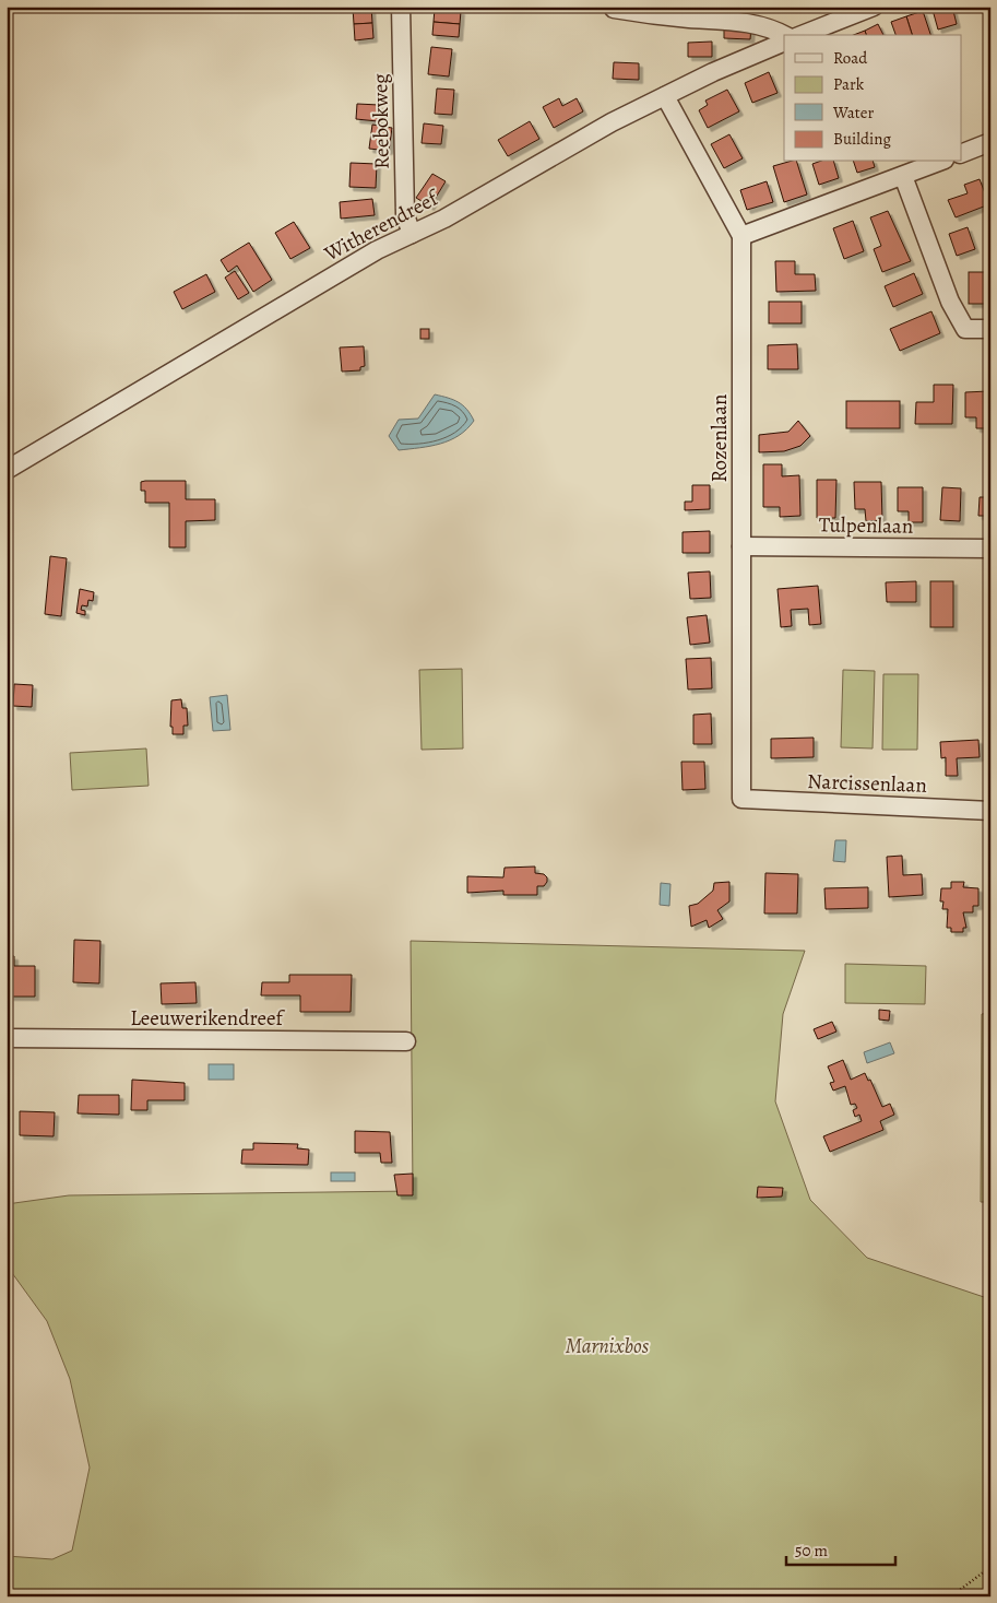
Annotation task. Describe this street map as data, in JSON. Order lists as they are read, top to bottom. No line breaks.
{"streets":{"street":["Reebokweg","Witherendreef","Rozenlaan","Tulpenlaan","Narcissenlaan","Leeuwerikendreef"]},"crossings":[["Reebokweg","Witherendreef"],["Witherendreef","Rozenlaan"],["Rozenlaan","Tulpenlaan"],["Rozenlaan","Narcissenlaan"]],"parks":["Marnixbos"],"legend":["Road","Park","Water","Building"],"scale_bar":"50 m"}
